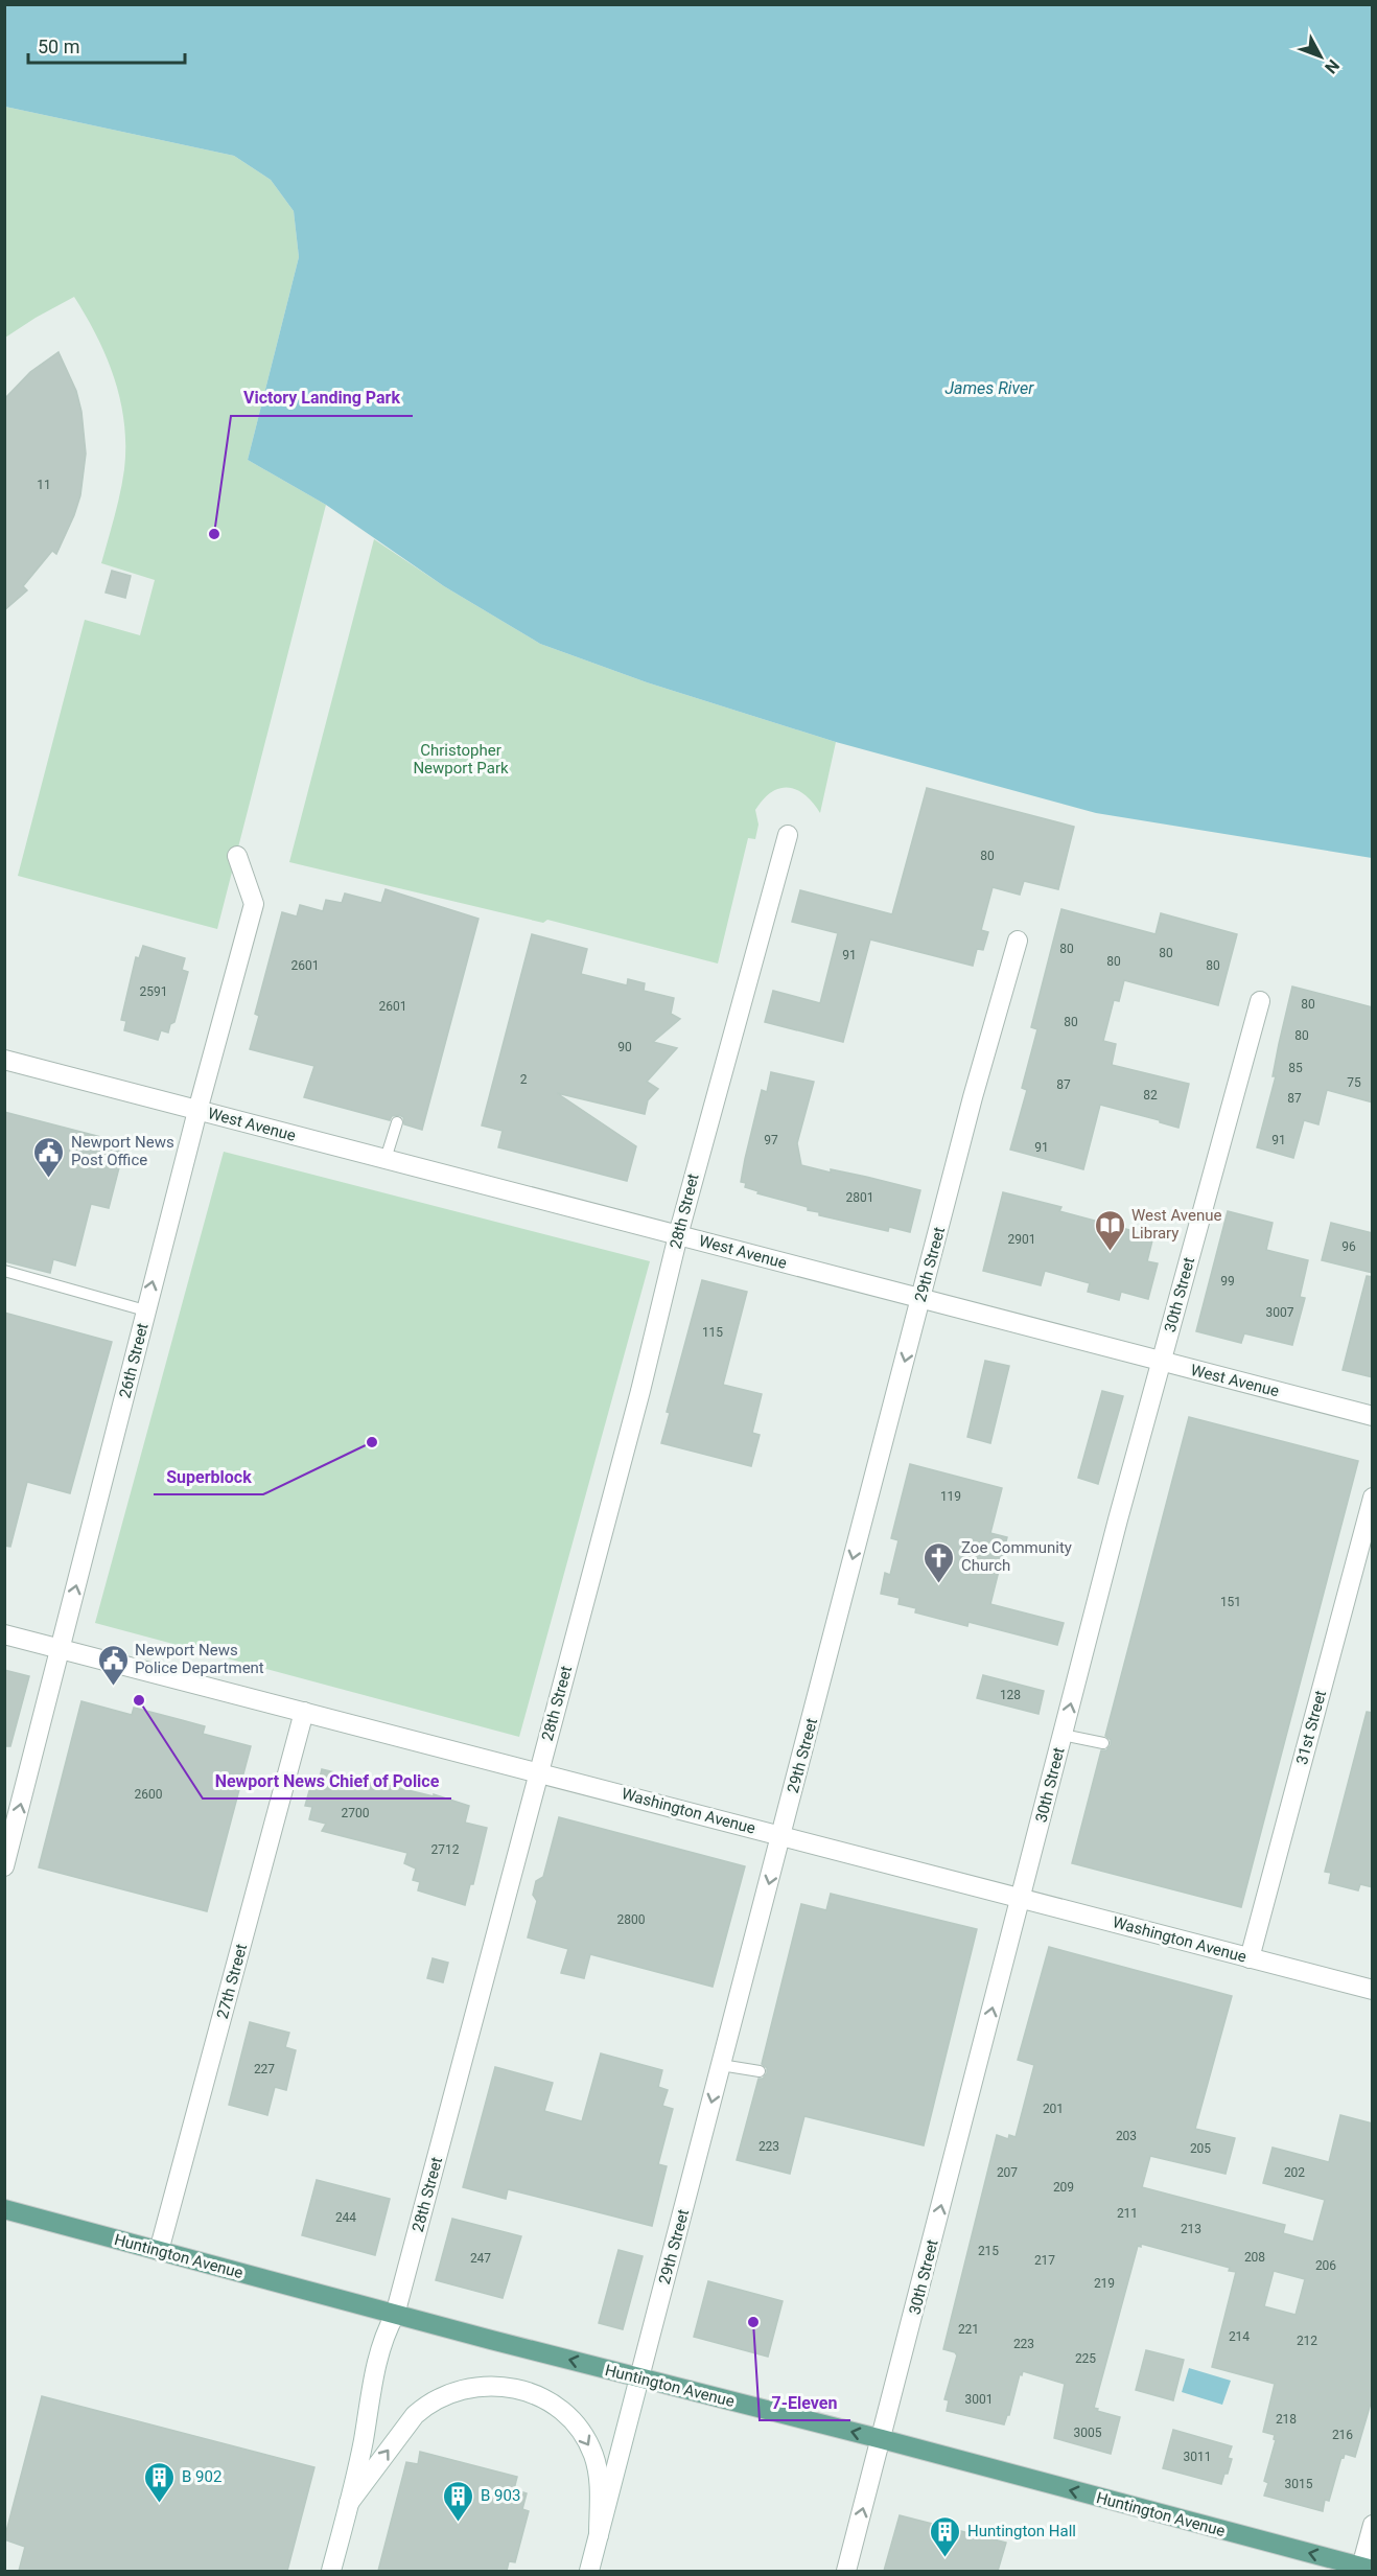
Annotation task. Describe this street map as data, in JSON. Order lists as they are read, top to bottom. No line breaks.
{"streets":{"main road":["Huntington Avenue"],"street":["West Avenue","28th Street","29th Street","30th Street","26th Street","31st Street","Washington Avenue","27th Street"]},"crossings":[["West Avenue","28th Street"],["West Avenue","29th Street"],["West Avenue","30th Street"],["West Avenue","26th Street"],["28th Street","Washington Avenue"],["28th Street","Huntington Avenue"],["29th Street","Washington Avenue"],["29th Street","Huntington Avenue"],["30th Street","Washington Avenue"],["30th Street","Huntington Avenue"],["26th Street","Washington Avenue"],["31st Street","Washington Avenue"],["Washington Avenue","27th Street"],["27th Street","Huntington Avenue"]],"one_way":["29th Street","30th Street","26th Street","Huntington Avenue"],"water":["James River"],"parks":["Christopher Newport Park"],"places":{"other":["Victory Landing Park","Superblock","Newport News Chief of Police","7-Eleven"],"public building":["Newport News Post Office","Newport News Police Department"],"library":["West Avenue Library"],"church":["Zoe Community Church"],"building":["B 902","B 903","Huntington Hall"]},"house_numbers":["11","80","80","80","91","80","2601","80","2591","80","2601","80","80","90","85","2","75","87","82","87","97","91","91","2801","2901","96","99","3007","115","119","151","128","2600","2700","2712","2800","227","201","203","223","205","207","202","209","211","244","213","215","208","247","217","206","219","221","214","212","223","225","3001","218","3005","216","3011","3015"],"scale_bar":"50 m","north":"bottom right"}
